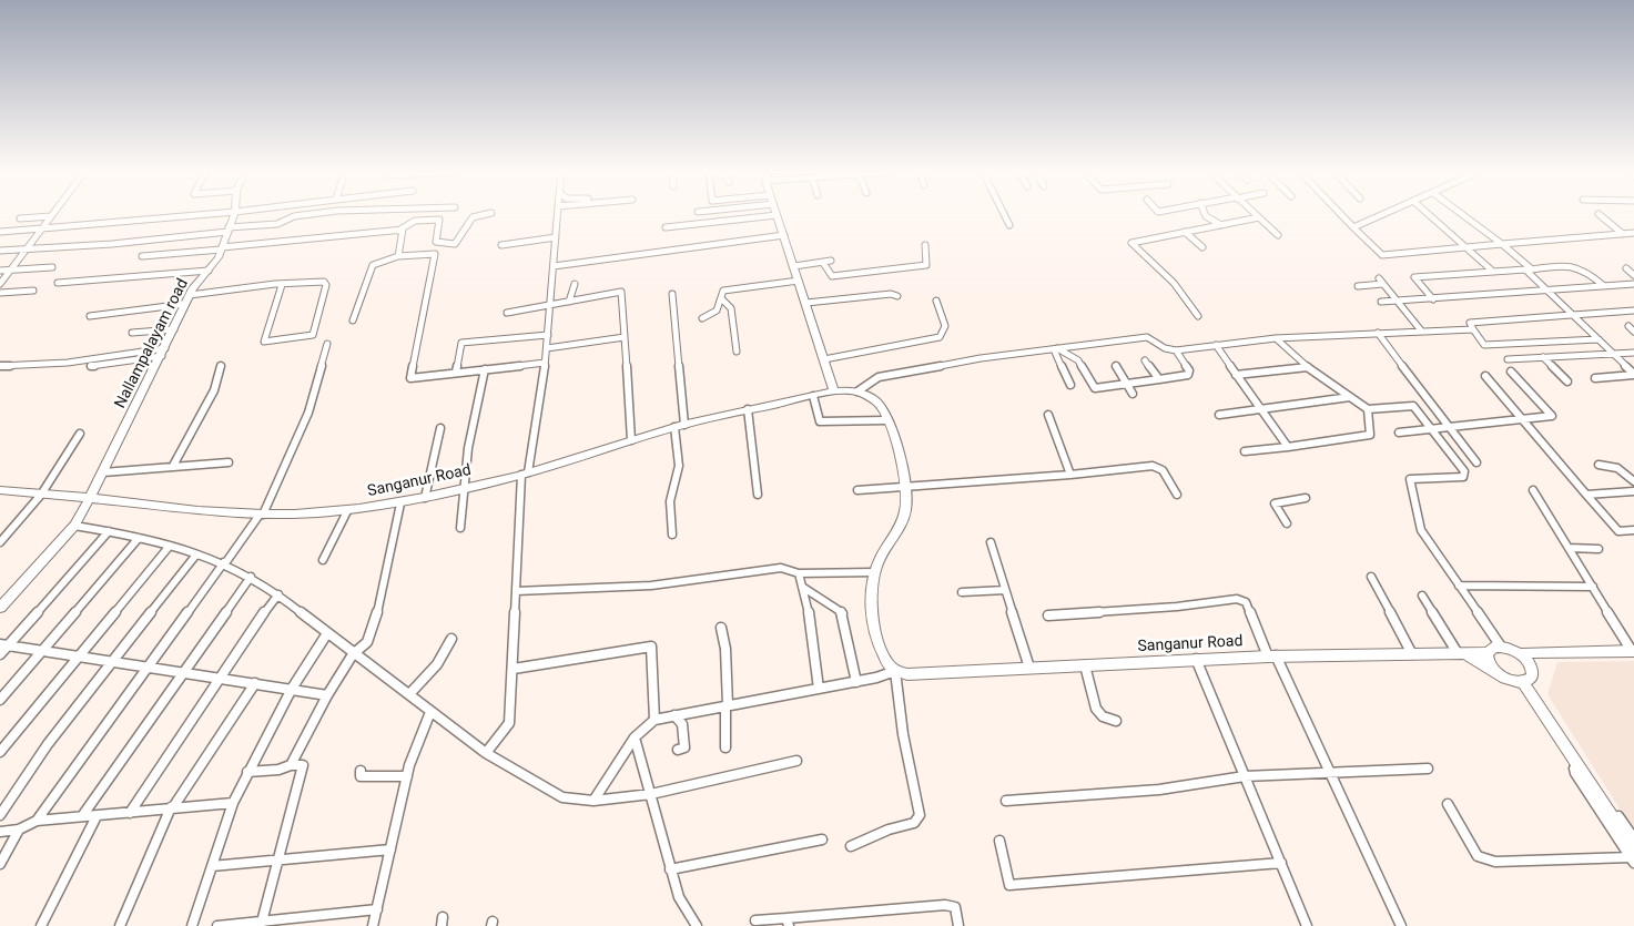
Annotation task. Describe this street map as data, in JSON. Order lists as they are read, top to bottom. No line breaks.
{"streets":{"main road":["Nallampalayam road","Sanganur Road"]},"crossings":[["Nallampalayam road","Sanganur Road"]]}
